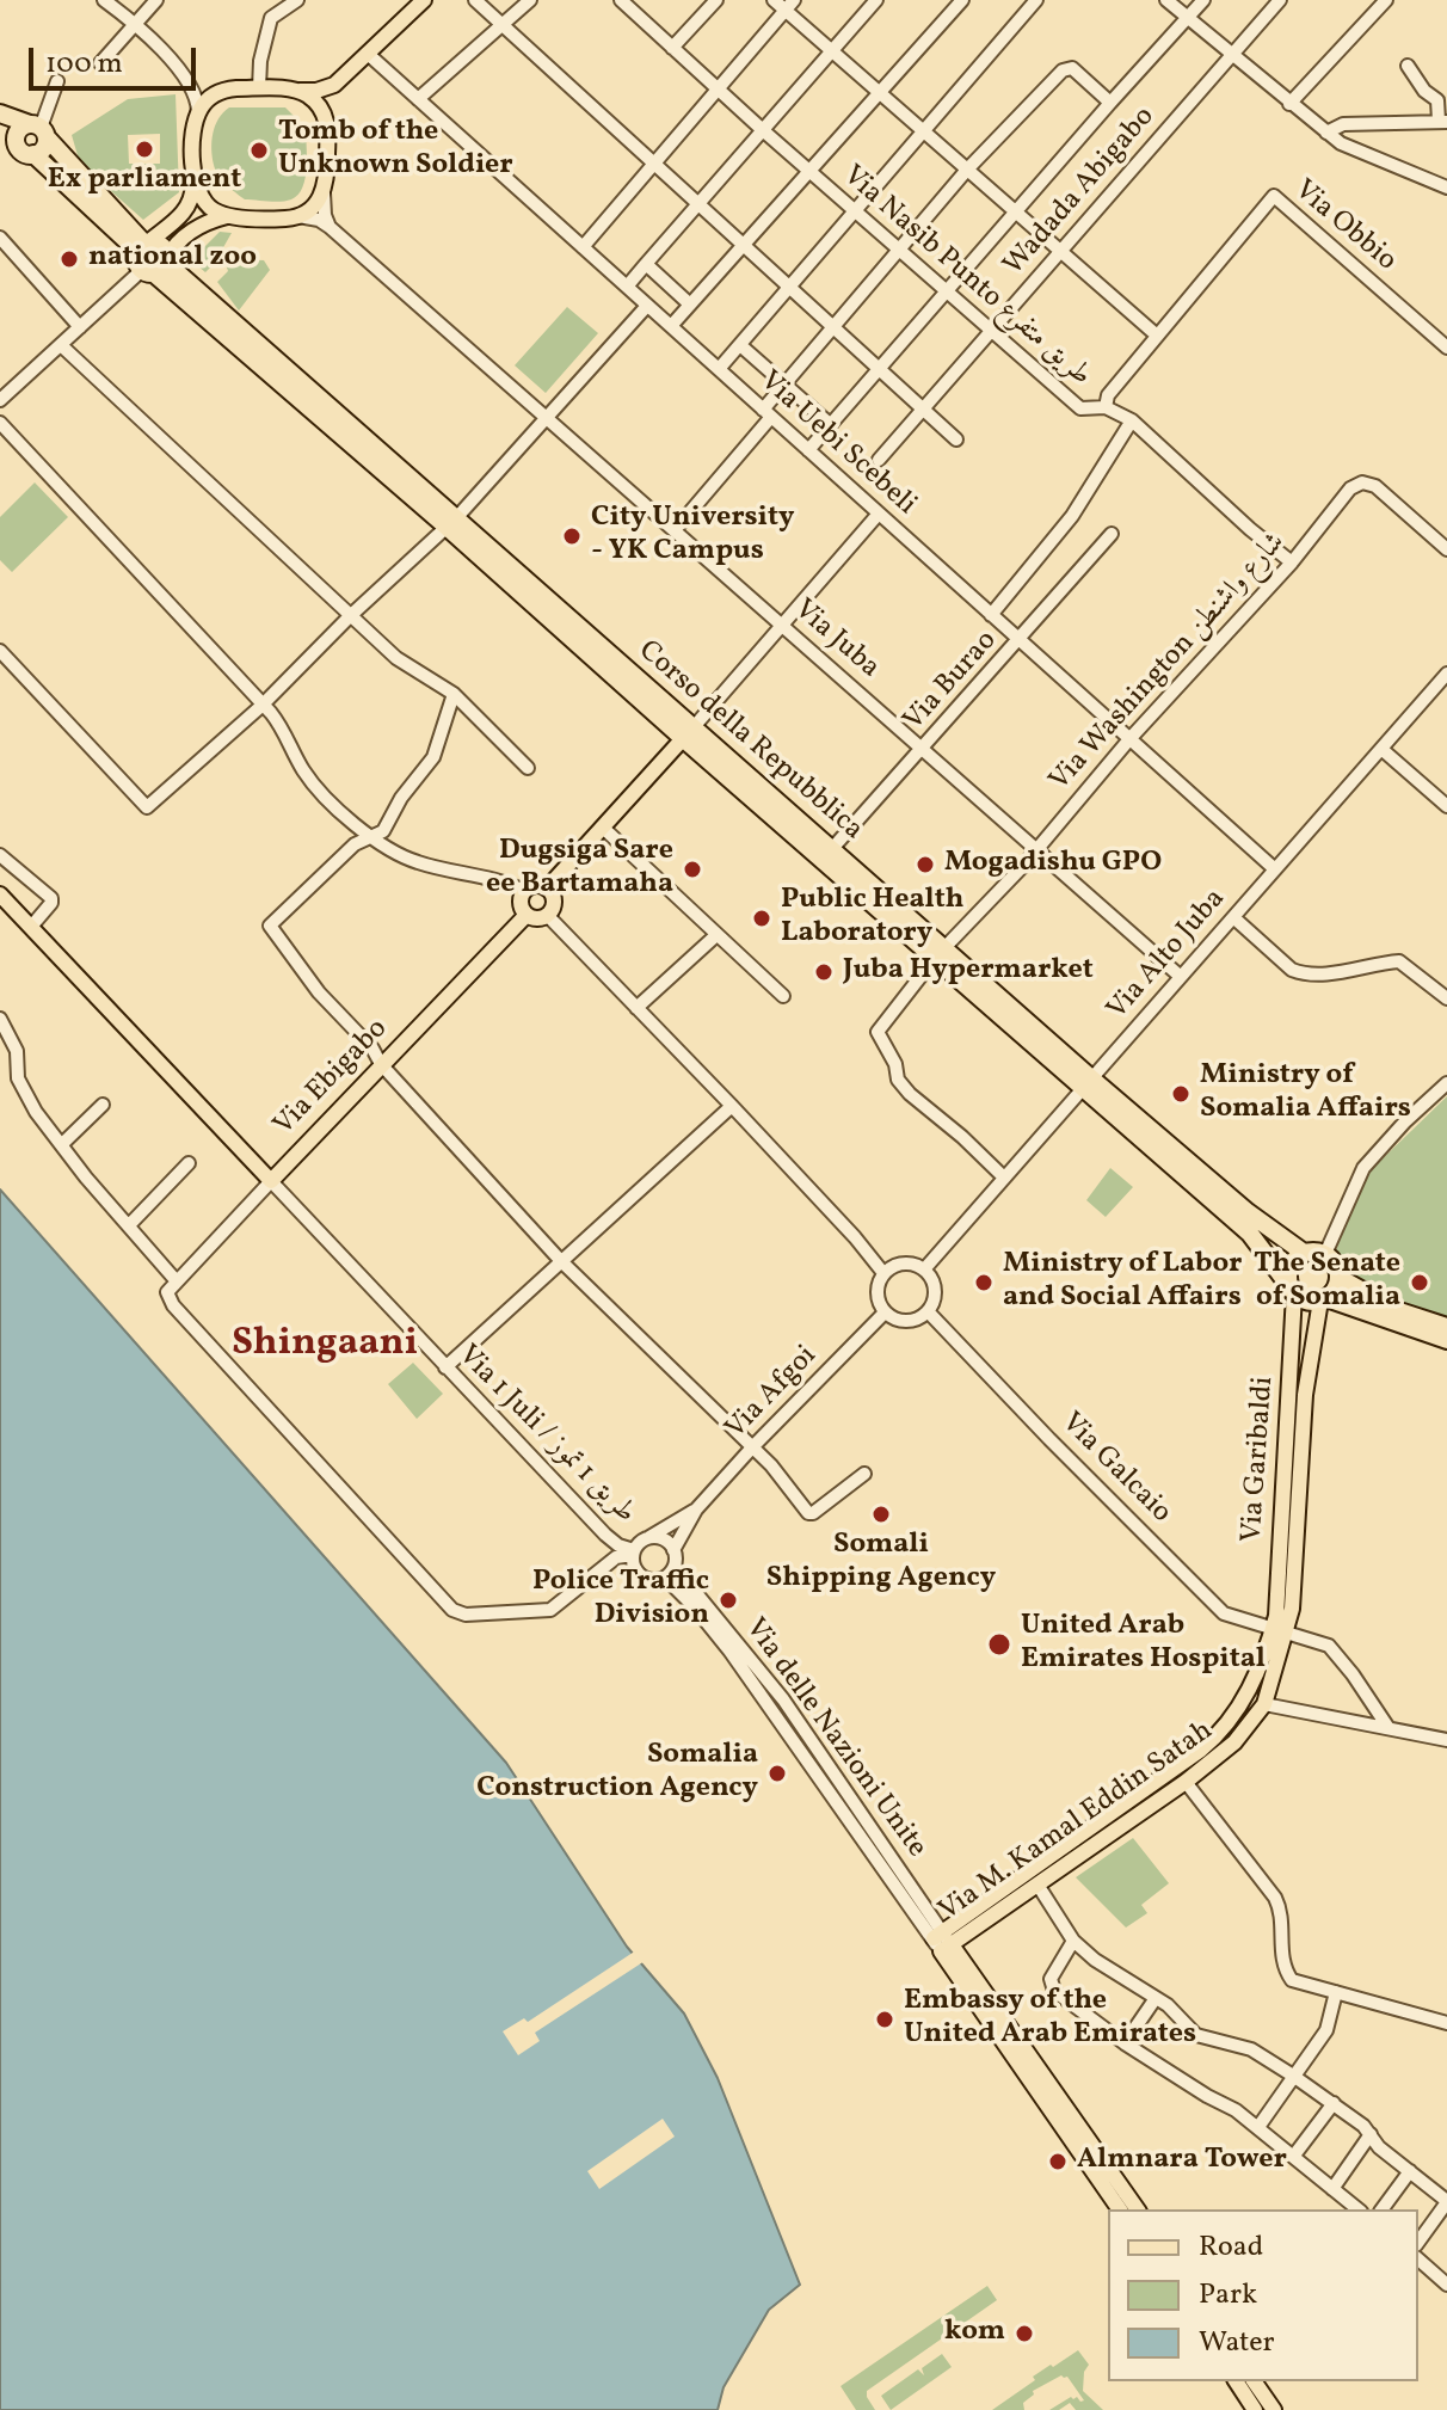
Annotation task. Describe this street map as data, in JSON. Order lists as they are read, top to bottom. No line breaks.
{"streets":{"main road":["Via Ebigabo","Via Garibaldi","Via M. Kamal Eddin Satah"],"street":["Wadada Abigabo","Via Obbio","Via Nasib Punto طريق متفرع","Via Uebi Scebeli","Via Juba","Via Washington شارع واشنطن","Via Burao","Via Alto Juba","Via Afgoi","Via 1 Juli / طريق 1 تموز","Via Galcaio","Via delle Nazioni Unite"]},"crossings":[["Wadada Abigabo","Via Nasib Punto طريق متفرع"],["Via Nasib Punto طريق متفرع","Via Washington شارع واشنطن"],["Via Uebi Scebeli","Via Washington شارع واشنطن"],["Via Uebi Scebeli","Via Burao"],["Via Uebi Scebeli","Via Alto Juba"],["Via Juba","Via Washington شارع واشنطن"],["Via Juba","Via Burao"],["Via Juba","Via Alto Juba"],["Via Washington شارع واشنطن","Via Alto Juba"],["Via Alto Juba","Via Afgoi"],["Via Alto Juba","Via Galcaio"],["Via Ebigabo","Via 1 Juli / طريق 1 تموز"],["Via Afgoi","Via Galcaio"],["Via 1 Juli / طريق 1 تموز","Via delle Nazioni Unite"],["Via Garibaldi","Via Galcaio"],["Via Garibaldi","Via M. Kamal Eddin Satah"],["Via Galcaio","Via M. Kamal Eddin Satah"],["Via delle Nazioni Unite","Via M. Kamal Eddin Satah"]],"districts":["Shingaani"],"places":["Ex parliament","Tomb of the Unknown Soldier","national zoo","City University - YK Campus","Mogadishu GPO","Dugsiga Sare ee Bartamaha","Public Health Laboratory","Juba Hypermarket","Ministry of Somalia Affairs","Ministry of Labor and Social Affairs","The Senate of Somalia","Somali Shipping Agency","Police Traffic Division","United Arab Emirates Hospital","Somalia Construction Agency","Embassy of the United Arab Emirates","Almnara Tower","kom"],"legend":["Road","Park","Water"],"scale_bar":"100 m"}
